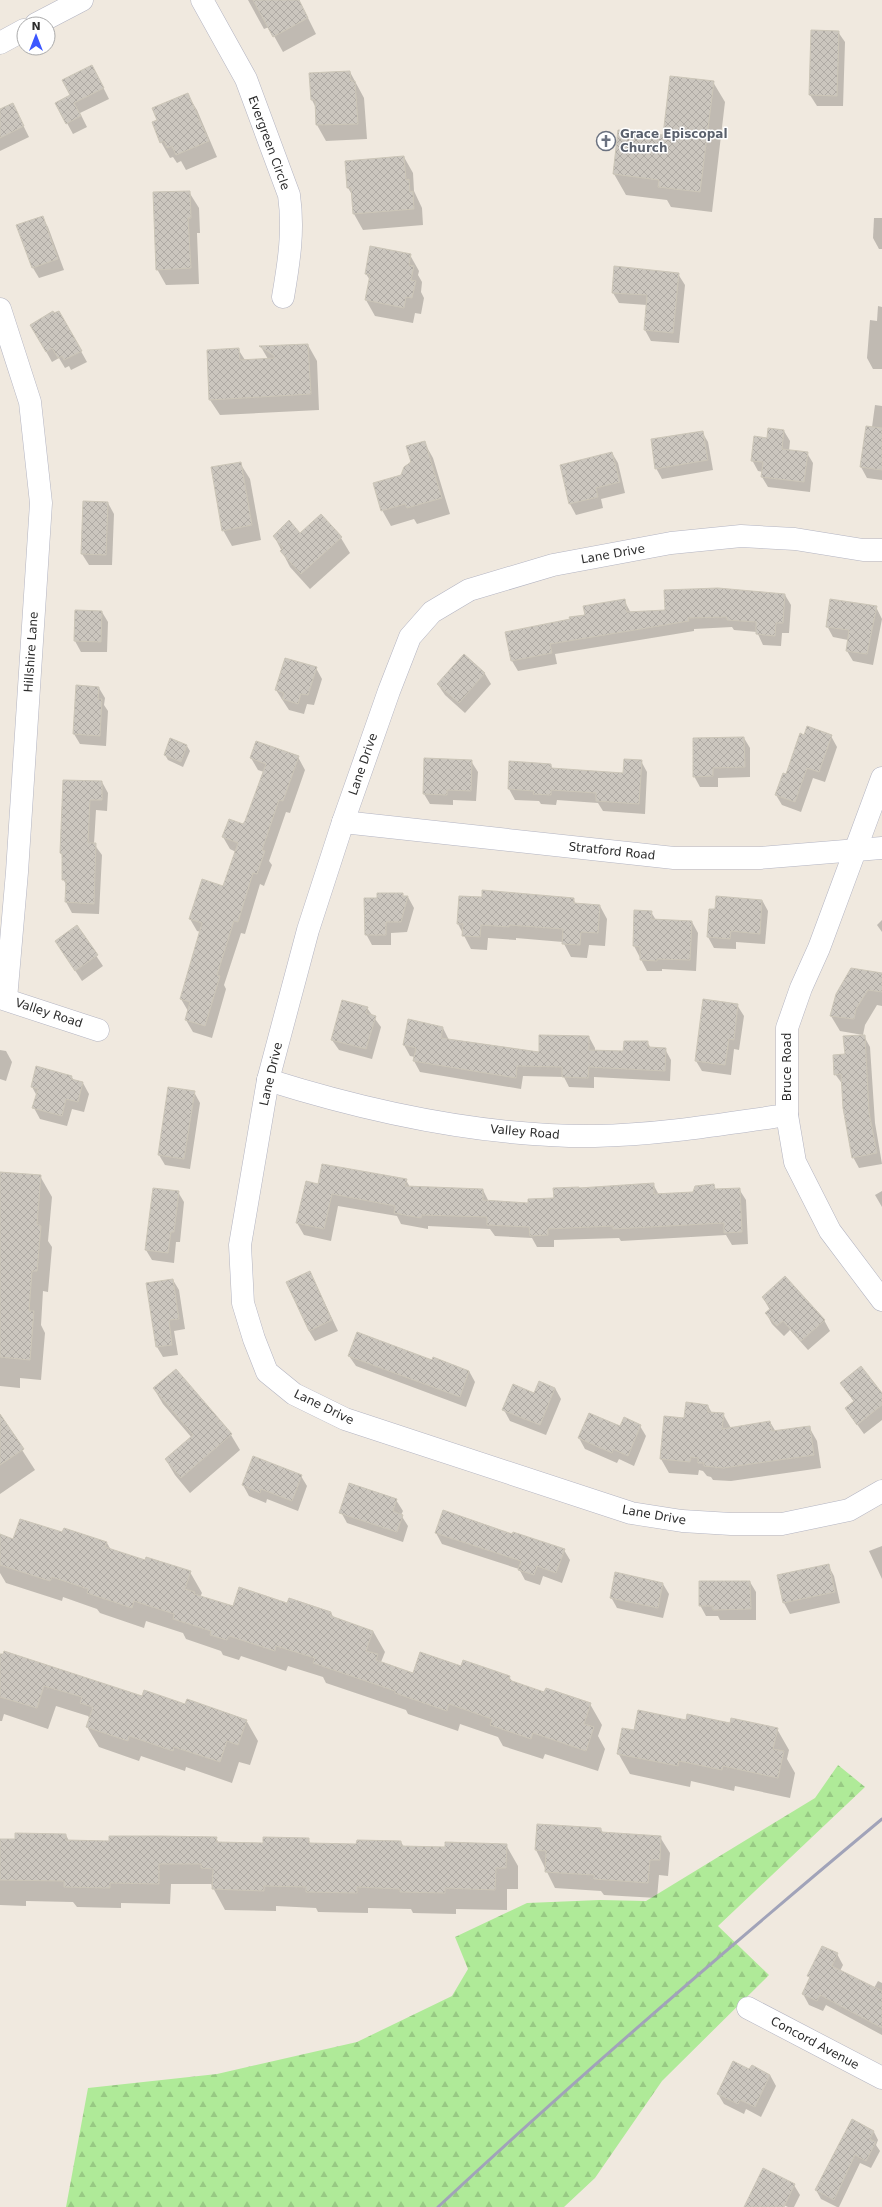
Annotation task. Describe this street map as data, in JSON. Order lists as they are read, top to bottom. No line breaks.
{"streets":{"street":["Evergreen Circle","Lane Drive","Hillshire Lane","Stratford Road","Valley Road","Bruce Road","Concord Avenue"]},"crossings":[["Lane Drive","Stratford Road"],["Lane Drive","Valley Road"],["Hillshire Lane","Valley Road"],["Stratford Road","Bruce Road"],["Valley Road","Bruce Road"]],"places":{"church":["Grace Episcopal Church"]},"north":"top"}
